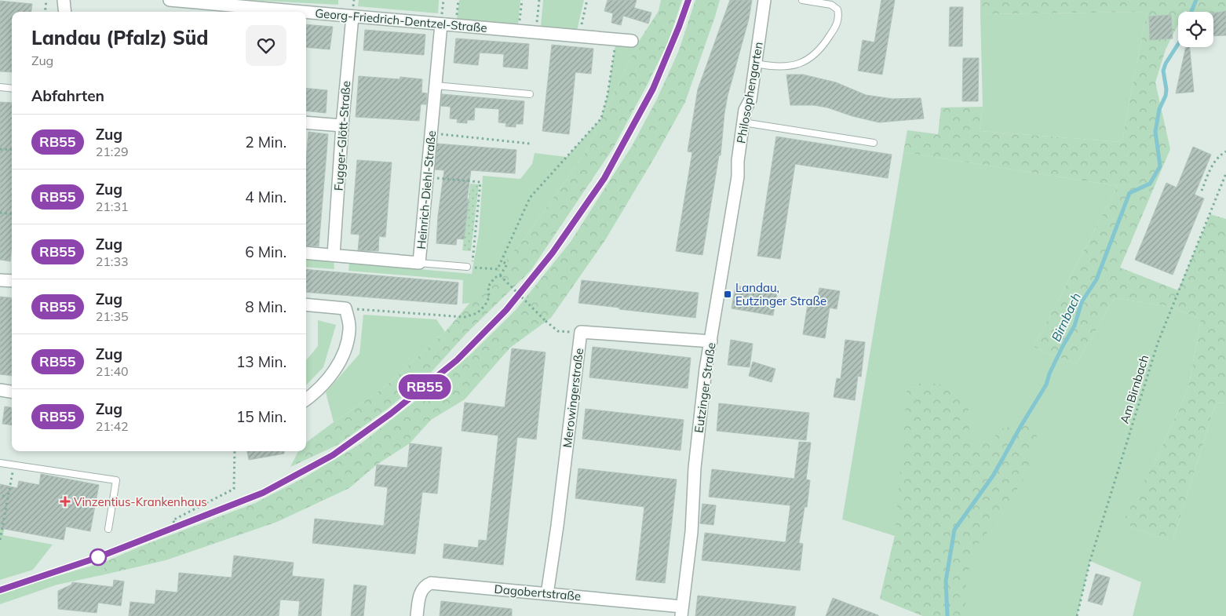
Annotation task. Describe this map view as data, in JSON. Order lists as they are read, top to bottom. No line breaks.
{"streets":{"street":["Georg-Friedrich-Dentzel-Straße","Philosophengarten","Fugger-Glött-Straße","Heinrich-Diehl-Straße","Eutzinger Straße","Merowingerstraße","Dagobertstraße"],"path":["Am Birnbach"]},"crossings":[["Georg-Friedrich-Dentzel-Straße","Fugger-Glött-Straße"],["Georg-Friedrich-Dentzel-Straße","Heinrich-Diehl-Straße"],["Philosophengarten","Eutzinger Straße"],["Fugger-Glött-Straße","Heinrich-Diehl-Straße"],["Eutzinger Straße","Merowingerstraße"],["Eutzinger Straße","Dagobertstraße"],["Merowingerstraße","Dagobertstraße"]],"water":["Birnbach"],"places":{"transit":["Landau, Eutzinger Straße"],"health":["Vinzentius-Krankenhaus"]},"page":{"on_map":"RB55","heading":[["Landau (Pfalz) Süd","Zug"],"Abfahrten"],"list":[{"mark":"RB55","name":"Zug","note":"21:29","value":"2 Min."},{"mark":"RB55","name":"Zug","note":"21:31","value":"4 Min."},{"mark":"RB55","name":"Zug","note":"21:33","value":"6 Min."},{"mark":"RB55","name":"Zug","note":"21:35","value":"8 Min."},{"mark":"RB55","name":"Zug","note":"21:40","value":"13 Min."},{"mark":"RB55","name":"Zug","note":"21:42","value":"15 Min."}]}}
